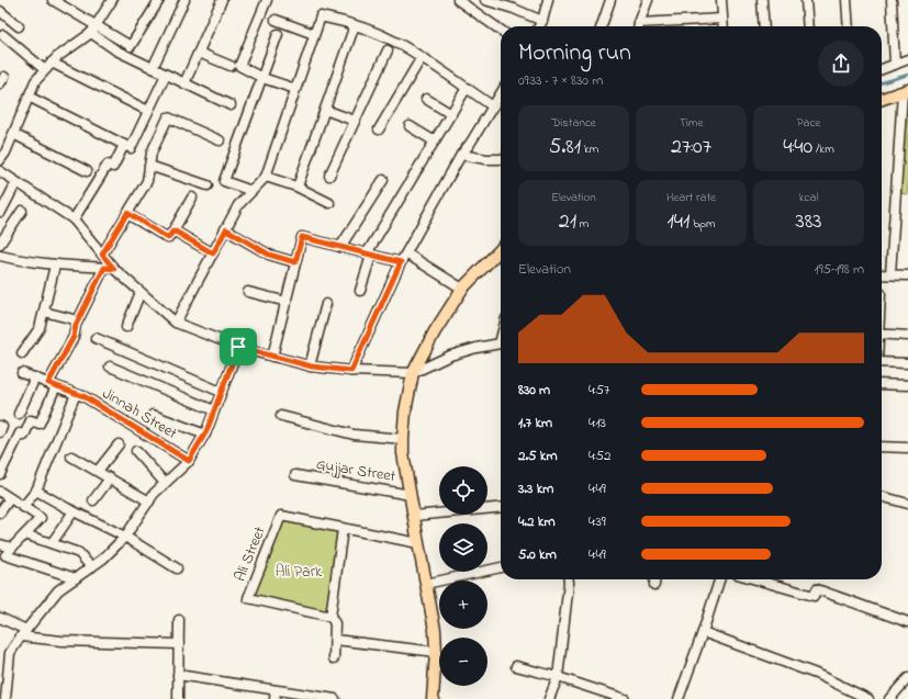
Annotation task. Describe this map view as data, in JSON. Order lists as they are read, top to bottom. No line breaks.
{"streets":{"street":["Jinnah Street","Gujjar Street","Ali Street"]},"parks":["Ali Park"],"page":{"heading":["Morning run","09:33 · 7 × 830 m"],"stats":[["Distance","5.81 km"],["Time","27:07"],["Pace","4:40 /km"],["Elevation","21 m"],["Heart rate","141 bpm"],["kcal","383"]],"chart":["Elevation","195–198 m"],"list":[{"name":"830 m","note":"4:57"},{"name":"1.7 km","note":"4:13"},{"name":"2.5 km","note":"4:52"},{"name":"3.3 km","note":"4:49"},{"name":"4.2 km","note":"4:39"},{"name":"5.0 km","note":"4:49"}],"map_buttons":["+","−"]}}
